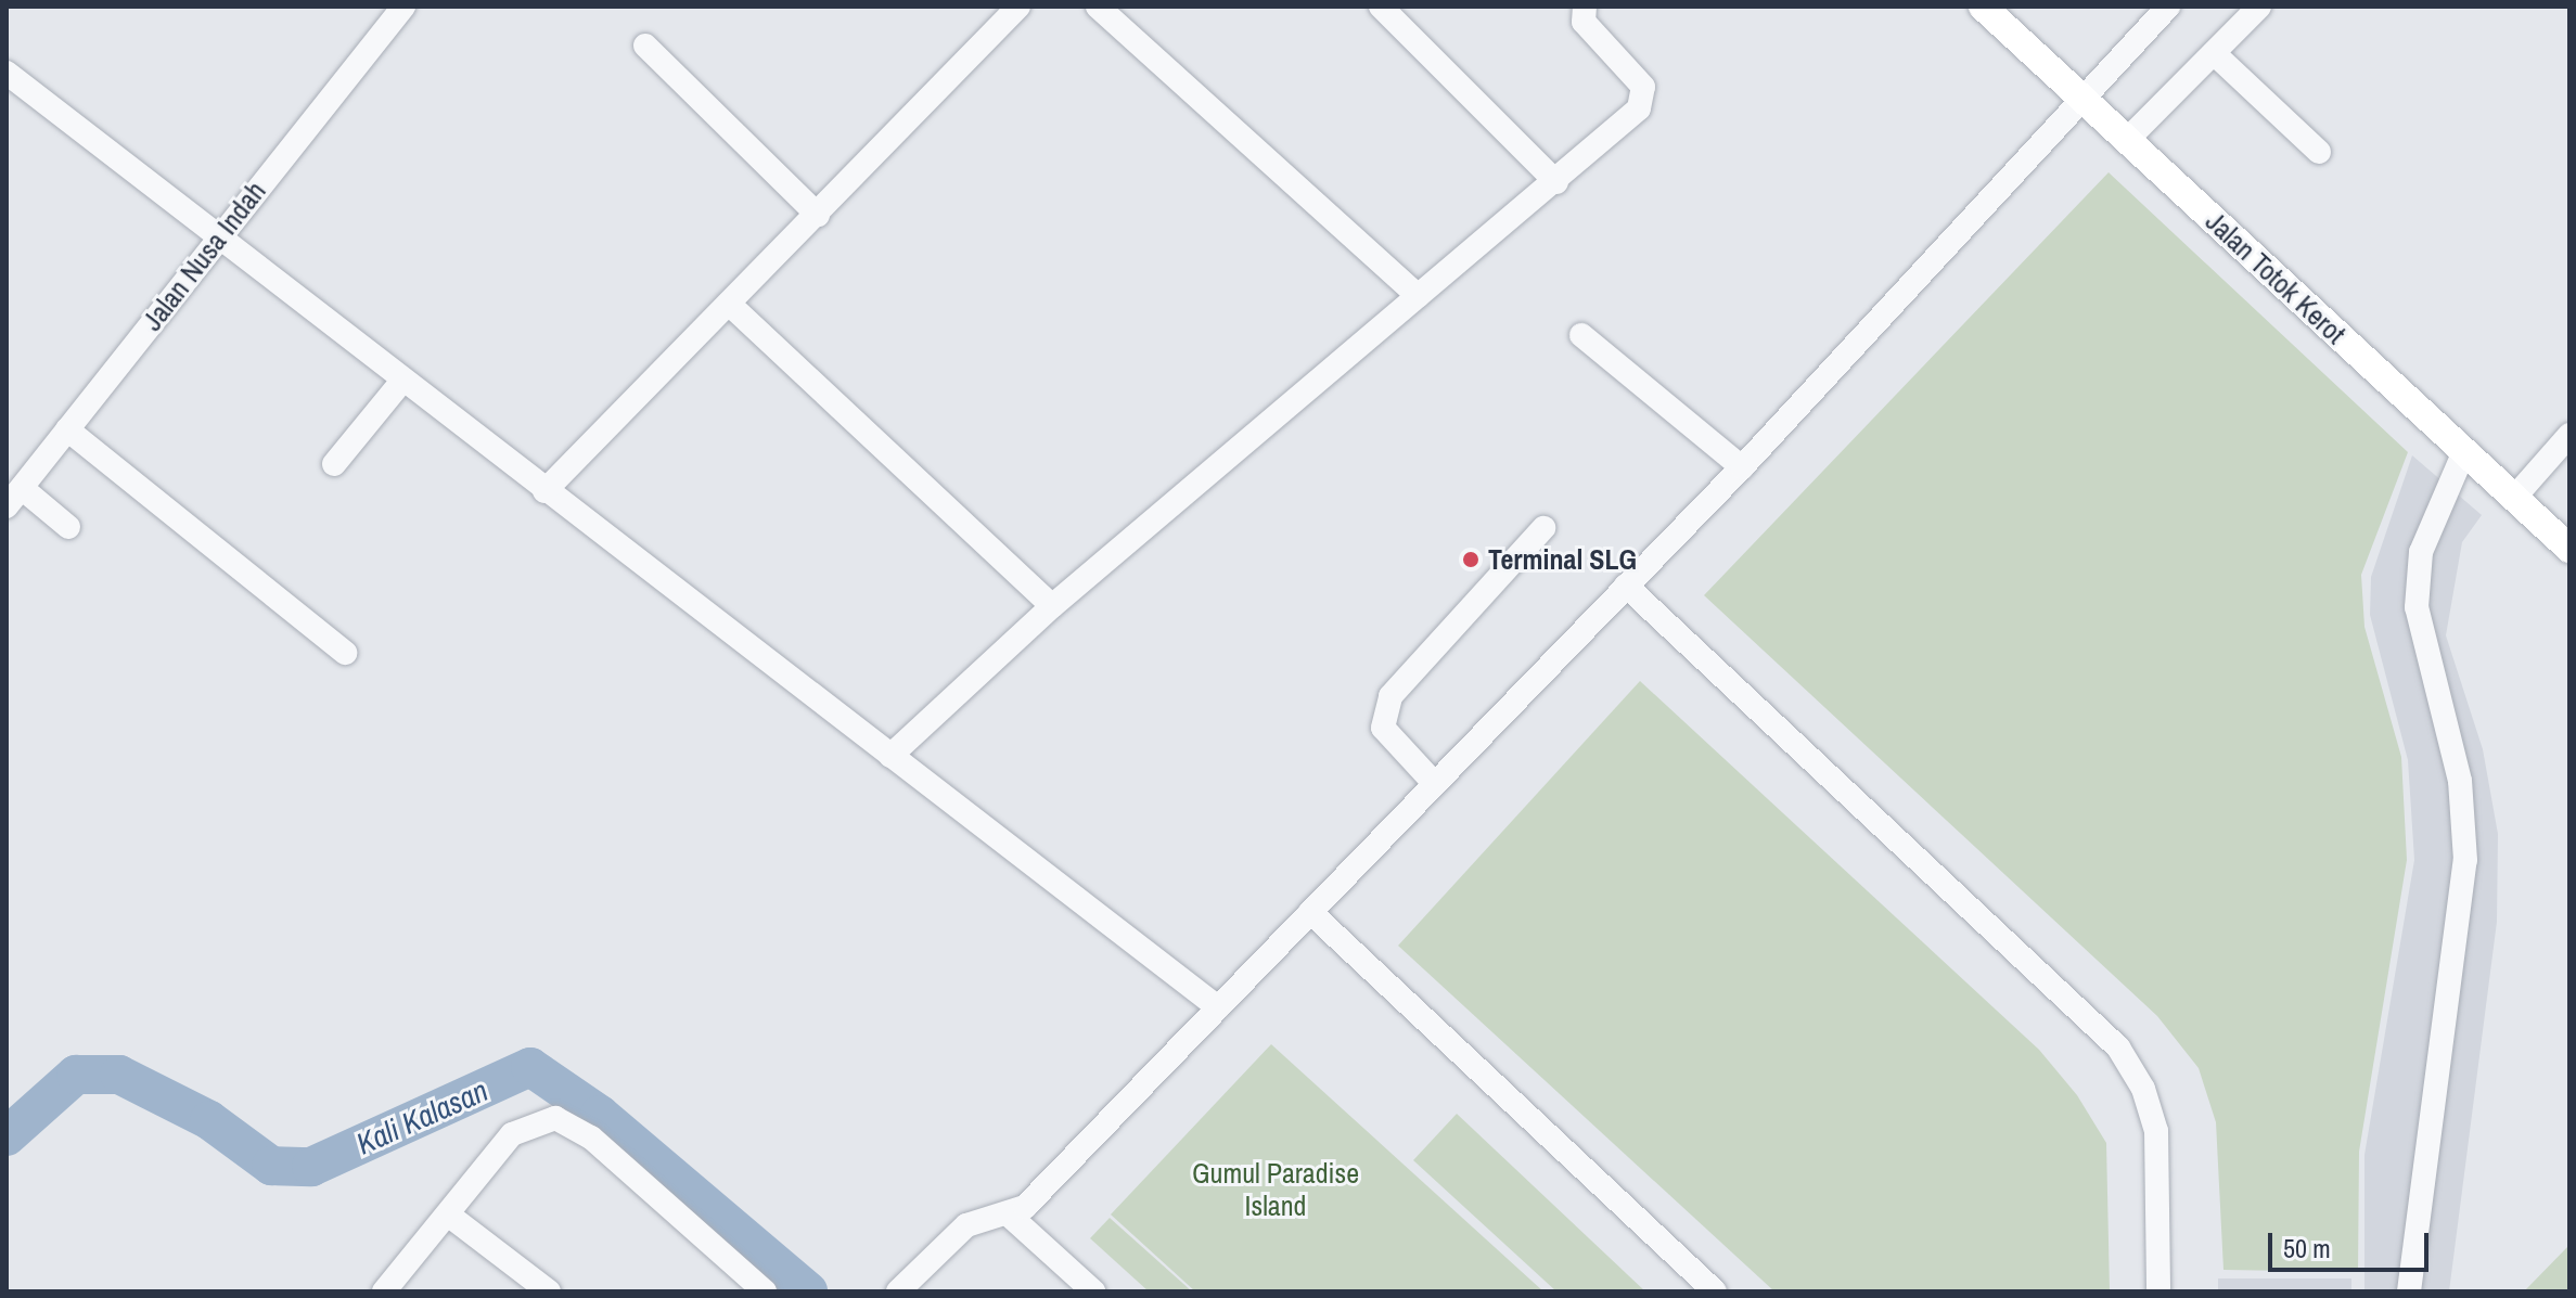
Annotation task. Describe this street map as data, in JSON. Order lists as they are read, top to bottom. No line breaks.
{"streets":{"main road":["Jalan Totok Kerot"],"street":["Jalan Nusa Indah"]},"water":["Kali Kalasan"],"parks":["Gumul Paradise Island"],"places":["Terminal SLG"],"scale_bar":"50 m"}
